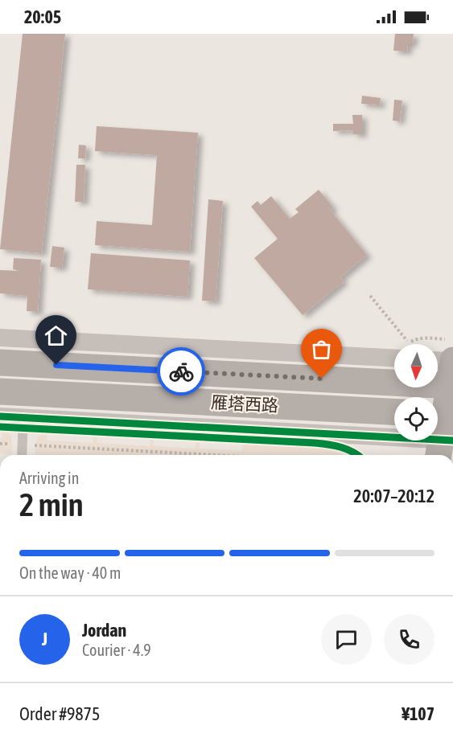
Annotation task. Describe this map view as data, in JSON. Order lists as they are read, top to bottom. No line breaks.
{"streets":{"main road":["雁塔西路"]},"north":"bottom","page":{"status":"20:05","heading":["2 min","Arriving in","20:07–20:12"],"panel":["Jordan","Courier · 4.9","Order #9875","¥107"],"bar":"On the way · 40 m","round":"J"}}
